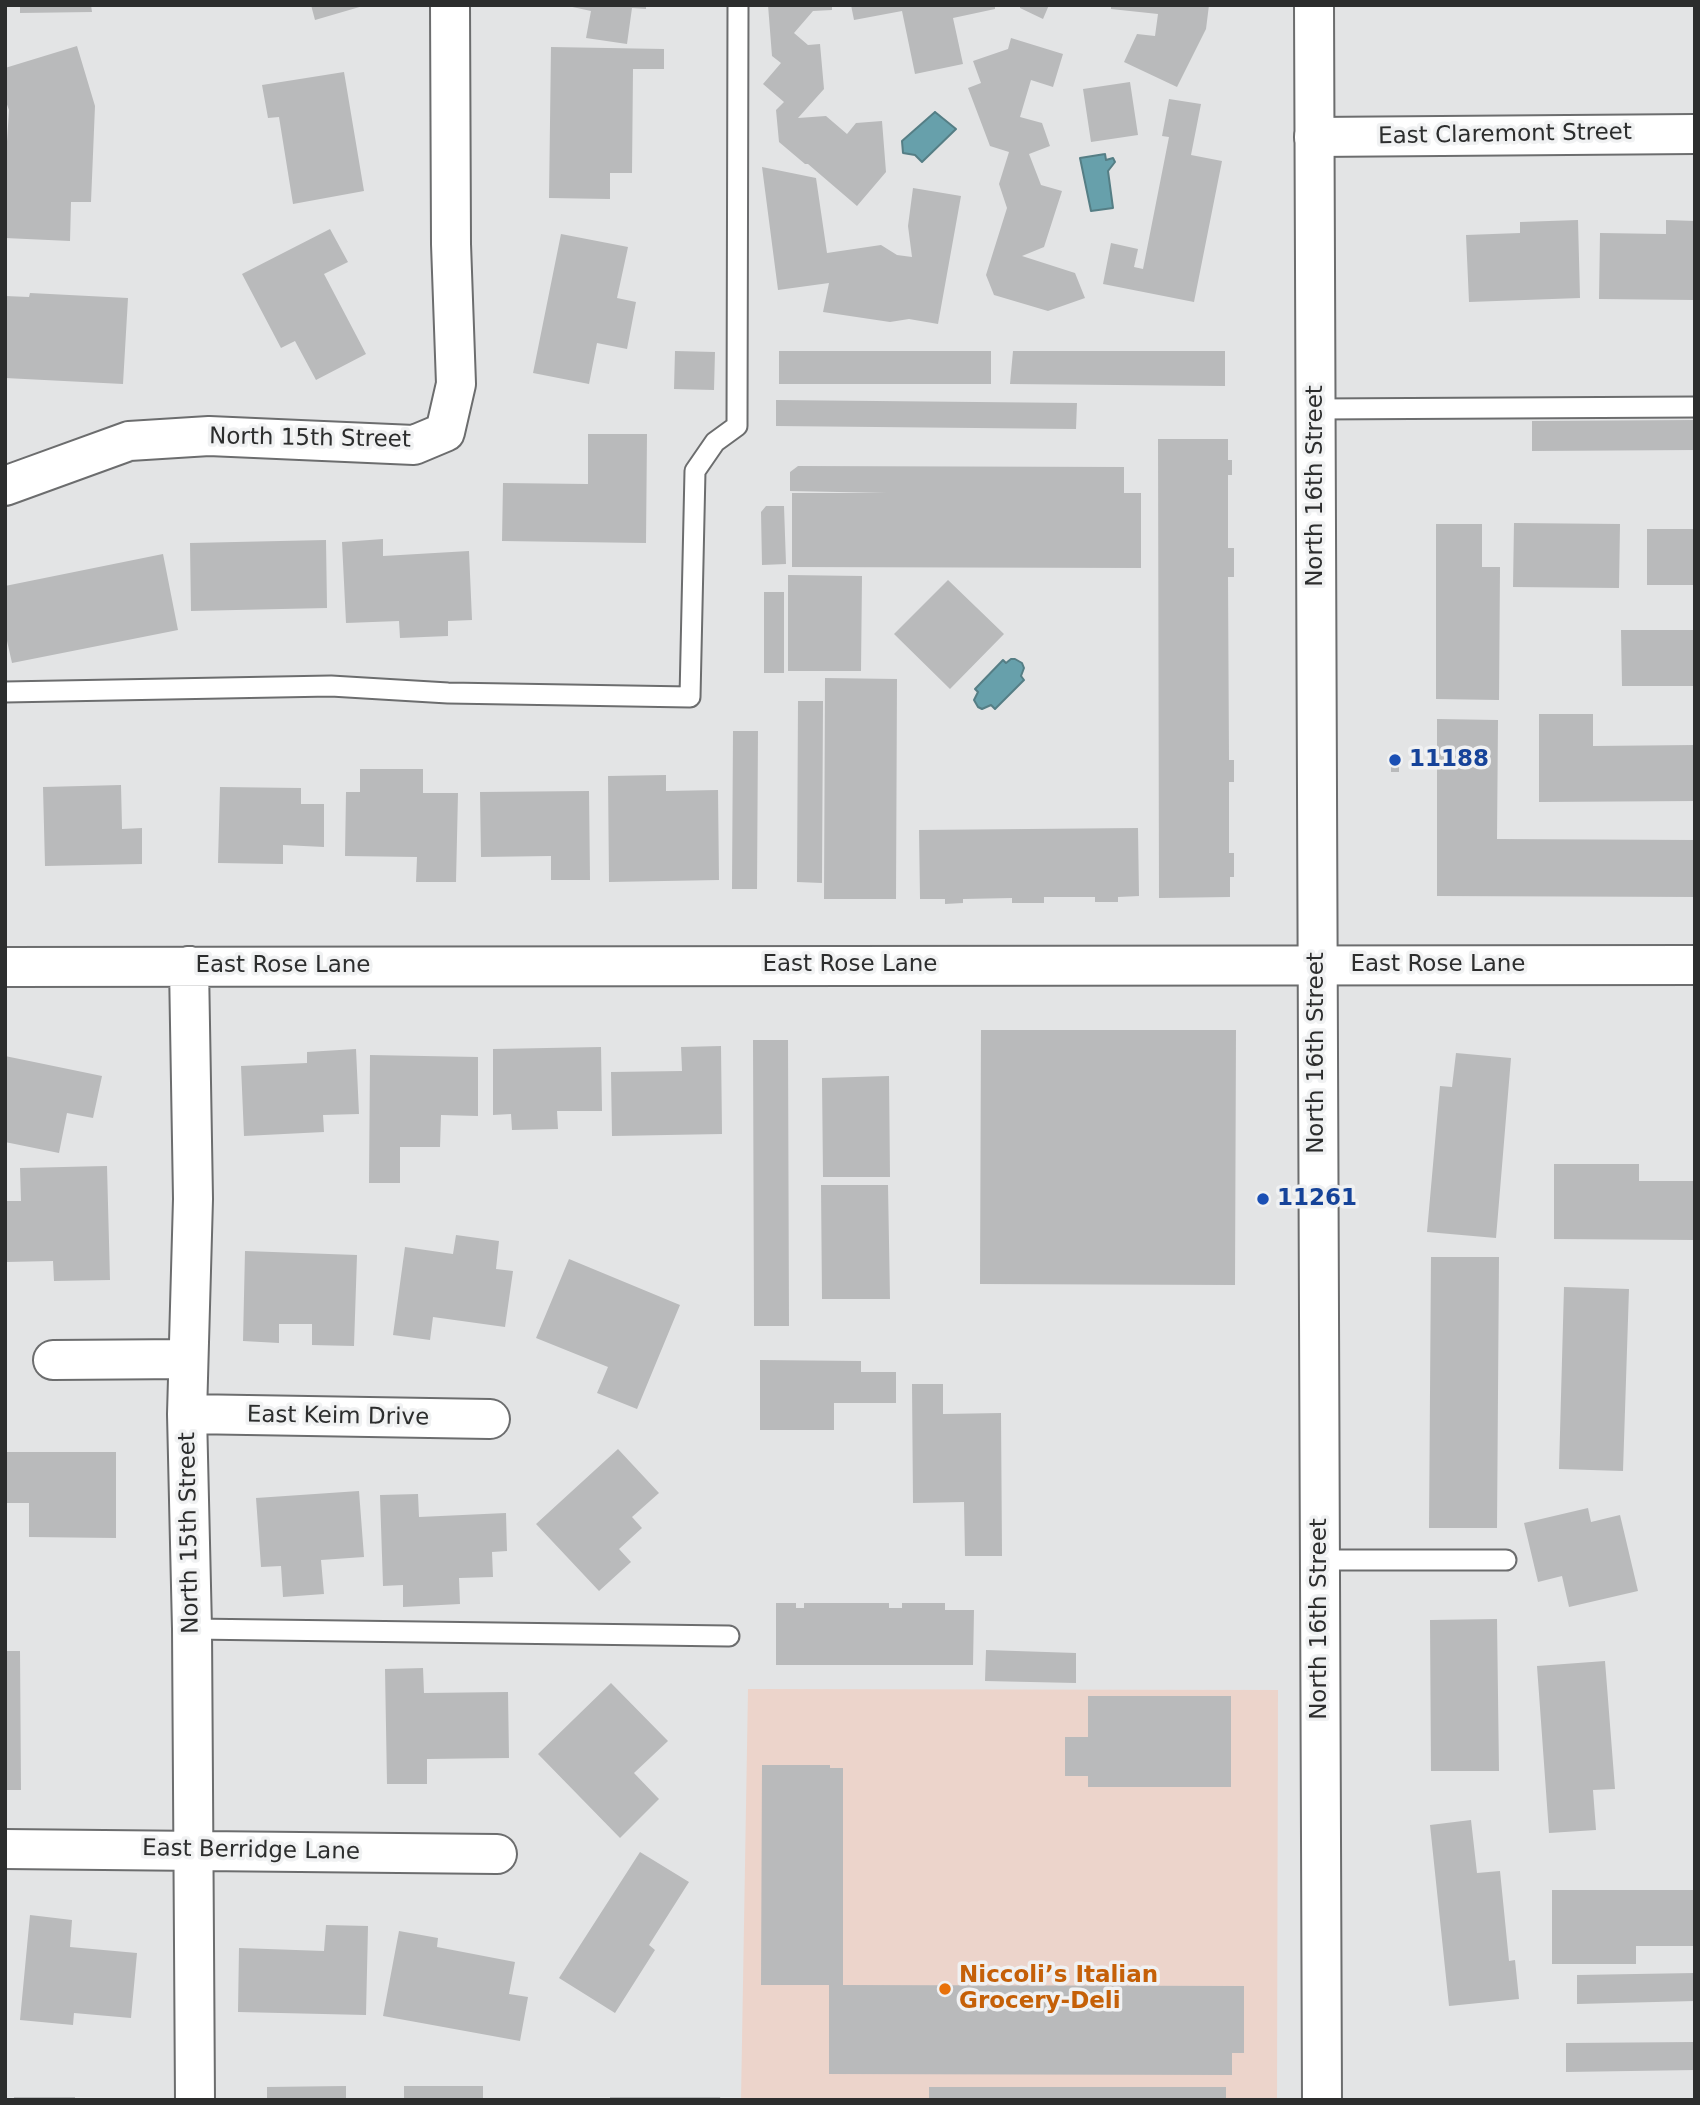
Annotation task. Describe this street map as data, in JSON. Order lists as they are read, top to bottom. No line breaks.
{"streets":{"street":["East Claremont Street","North 15th Street","North 16th Street","East Rose Lane","East Keim Drive","East Berridge Lane"]},"crossings":[["East Claremont Street","North 16th Street"],["North 15th Street","East Rose Lane"],["North 15th Street","East Keim Drive"],["North 15th Street","East Berridge Lane"],["North 16th Street","East Rose Lane"]],"places":["11188","11261","Niccoli’s Italian Grocery-Deli"]}
